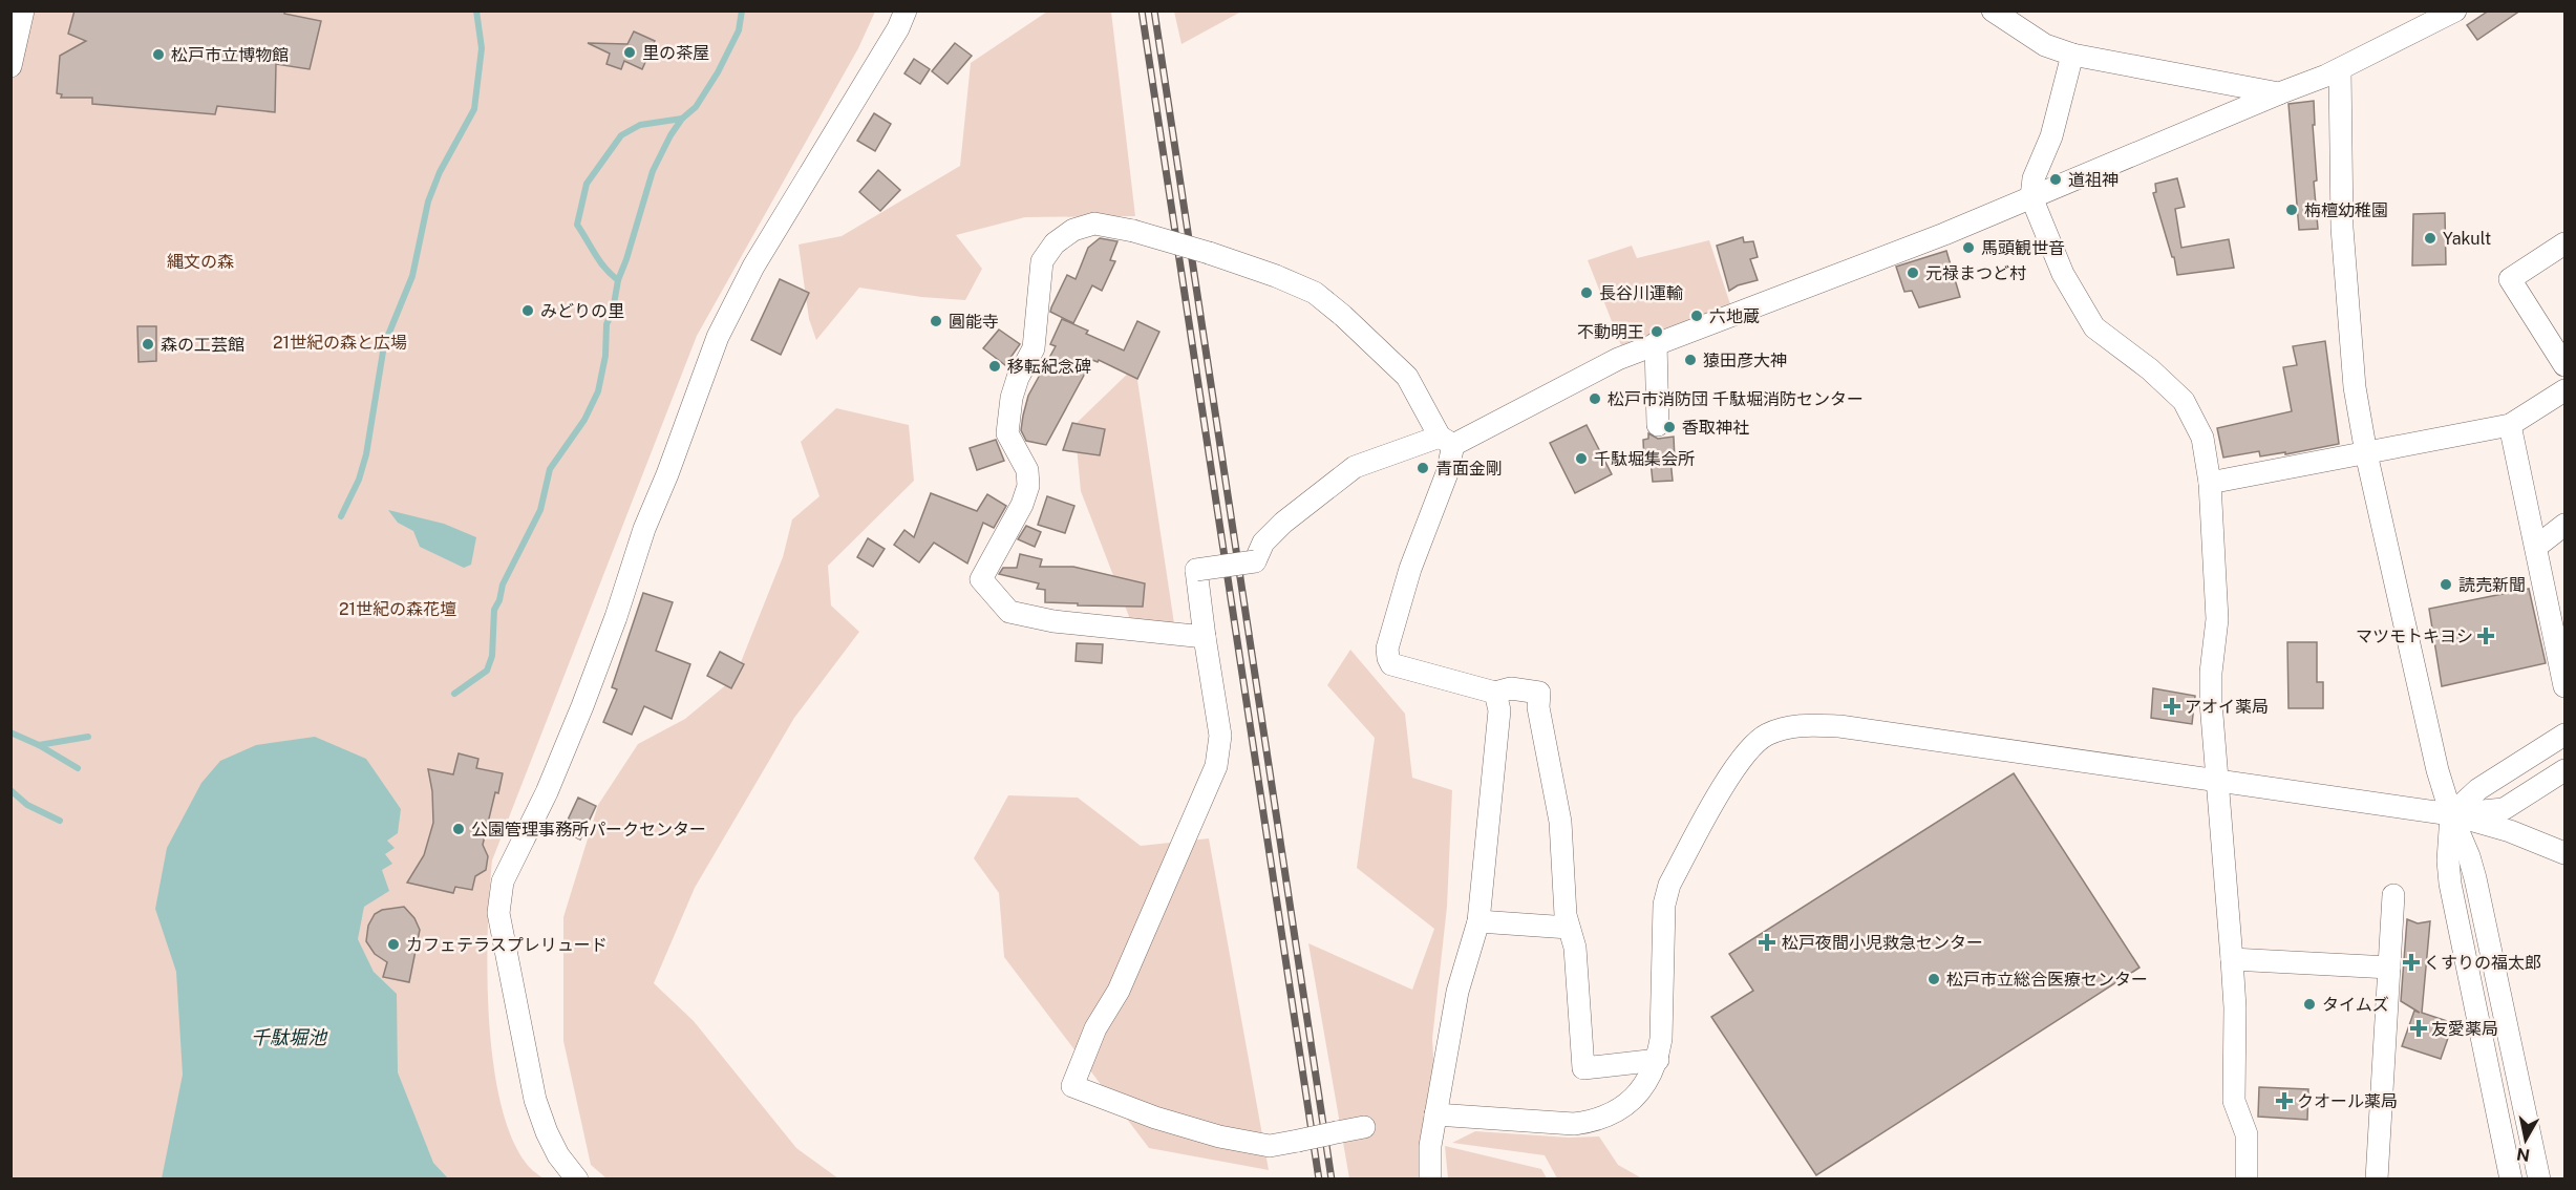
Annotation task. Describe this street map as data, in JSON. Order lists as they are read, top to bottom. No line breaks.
{"water":["千駄堀池"],"parks":["縄文の森","21世紀の森と広場","21世紀の森花壇"],"places":{"other":["里の茶屋","松戸市立博物館","道祖神","栴檀幼稚園","Yakult","馬頭観世音","元禄まつど村","長谷川運輸","みどりの里","六地蔵","圓能寺","不動明王","森の工芸館","猿田彦大神","移転紀念碑","松戸市消防団 千駄堀消防センター","香取神社","千駄堀集会所","青面金剛","読売新聞","公園管理事務所パークセンター","カフェテラスプレリュード","松戸市立総合医療センター","タイムズ"],"health":["マツモトキヨシ","アオイ薬局","松戸夜間小児救急センター","くすりの福太郎","友愛薬局","クオール薬局"]},"north":"bottom"}
